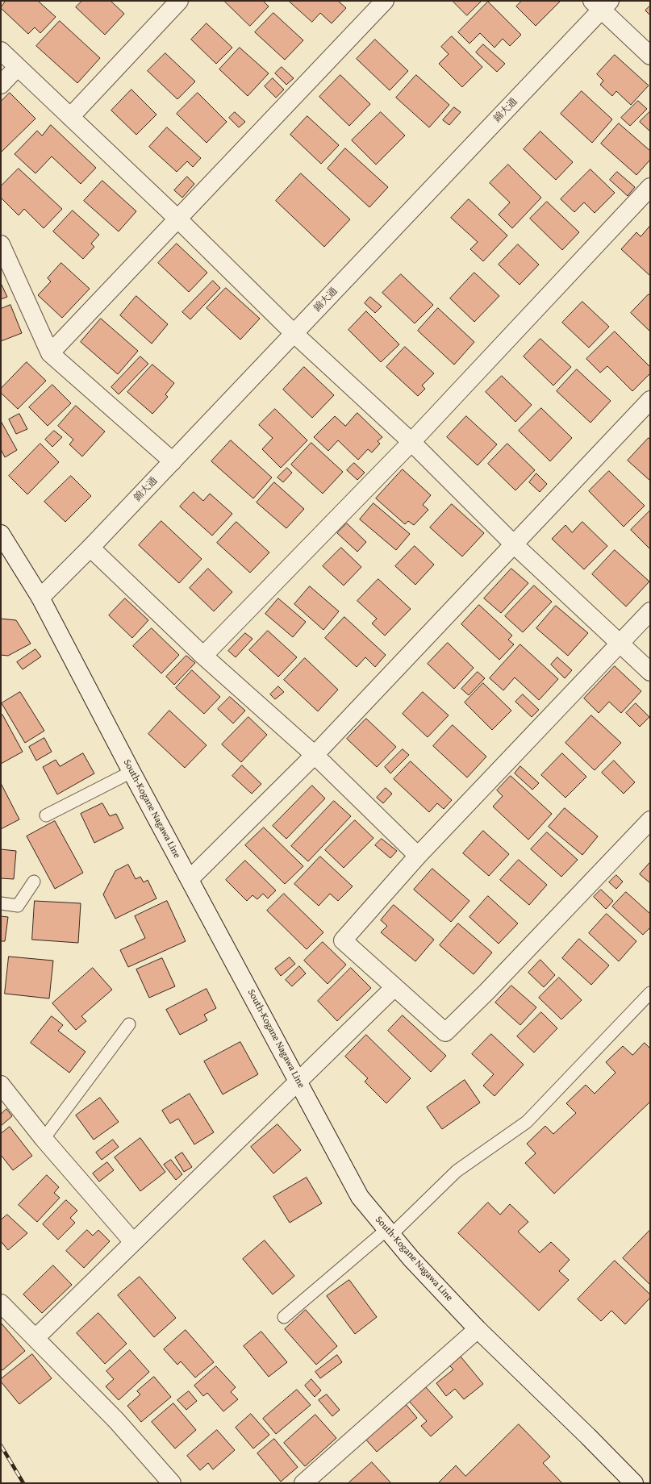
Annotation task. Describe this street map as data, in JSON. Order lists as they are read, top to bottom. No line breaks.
{"streets":{"street":["錦大通","South-Kogane Nagawa Line"]},"crossings":[["錦大通","South-Kogane Nagawa Line"]]}
